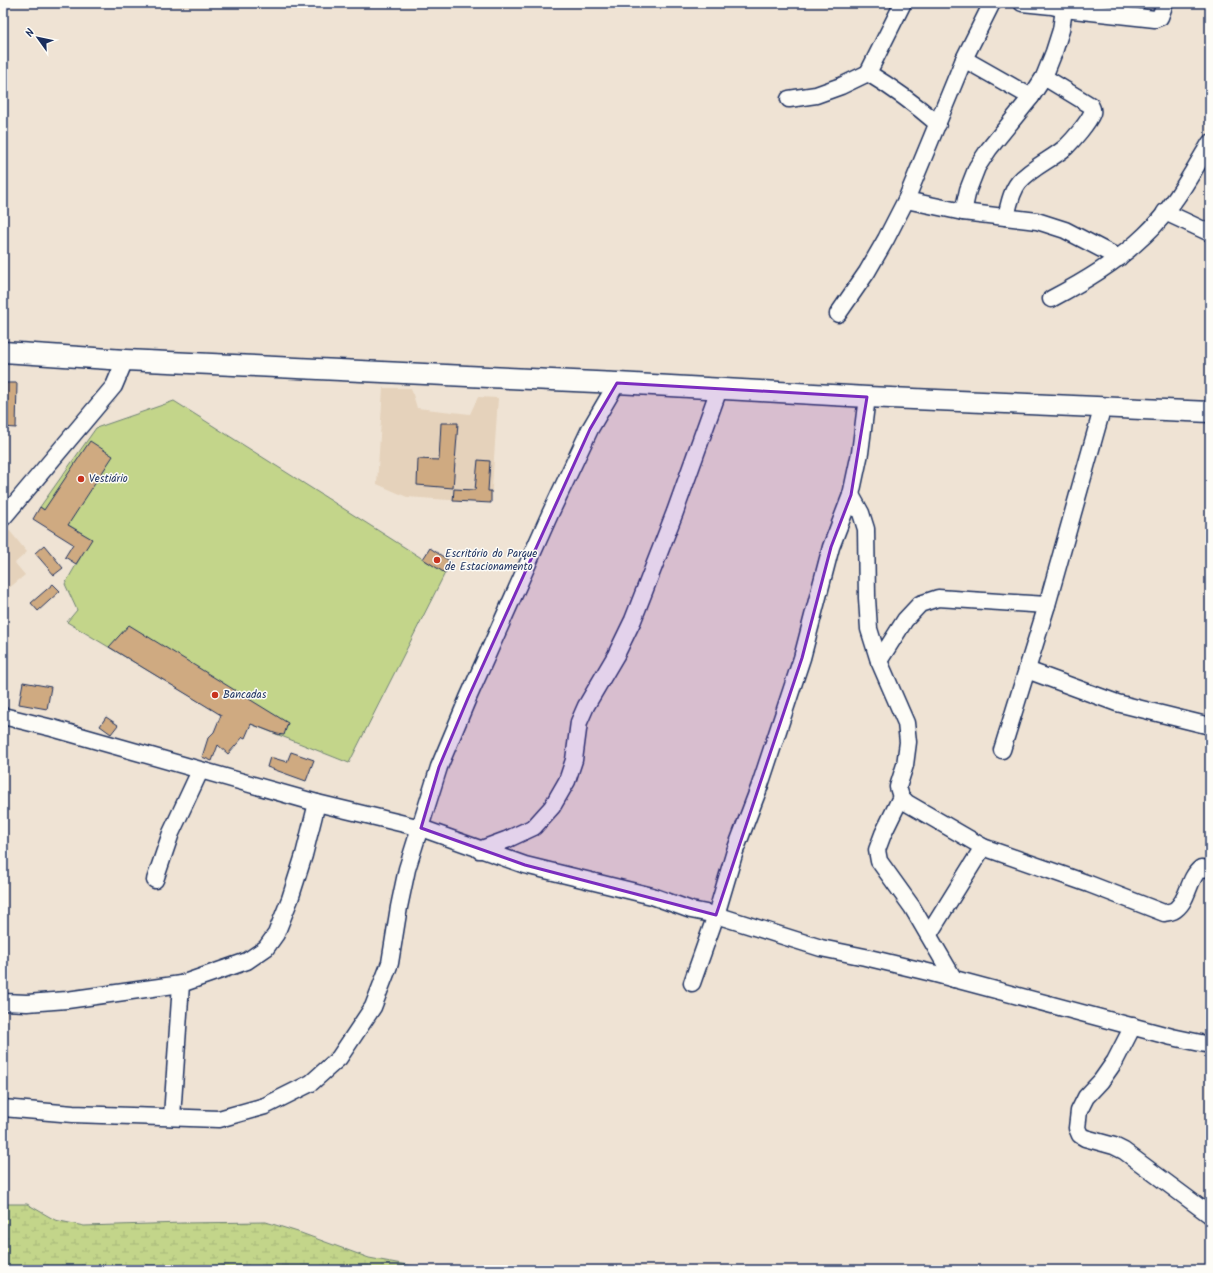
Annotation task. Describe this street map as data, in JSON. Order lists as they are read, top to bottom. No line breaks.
{"places":["Vestiário","Escritório do Parque de Estacionamento","Bancadas"],"north":"top left"}
